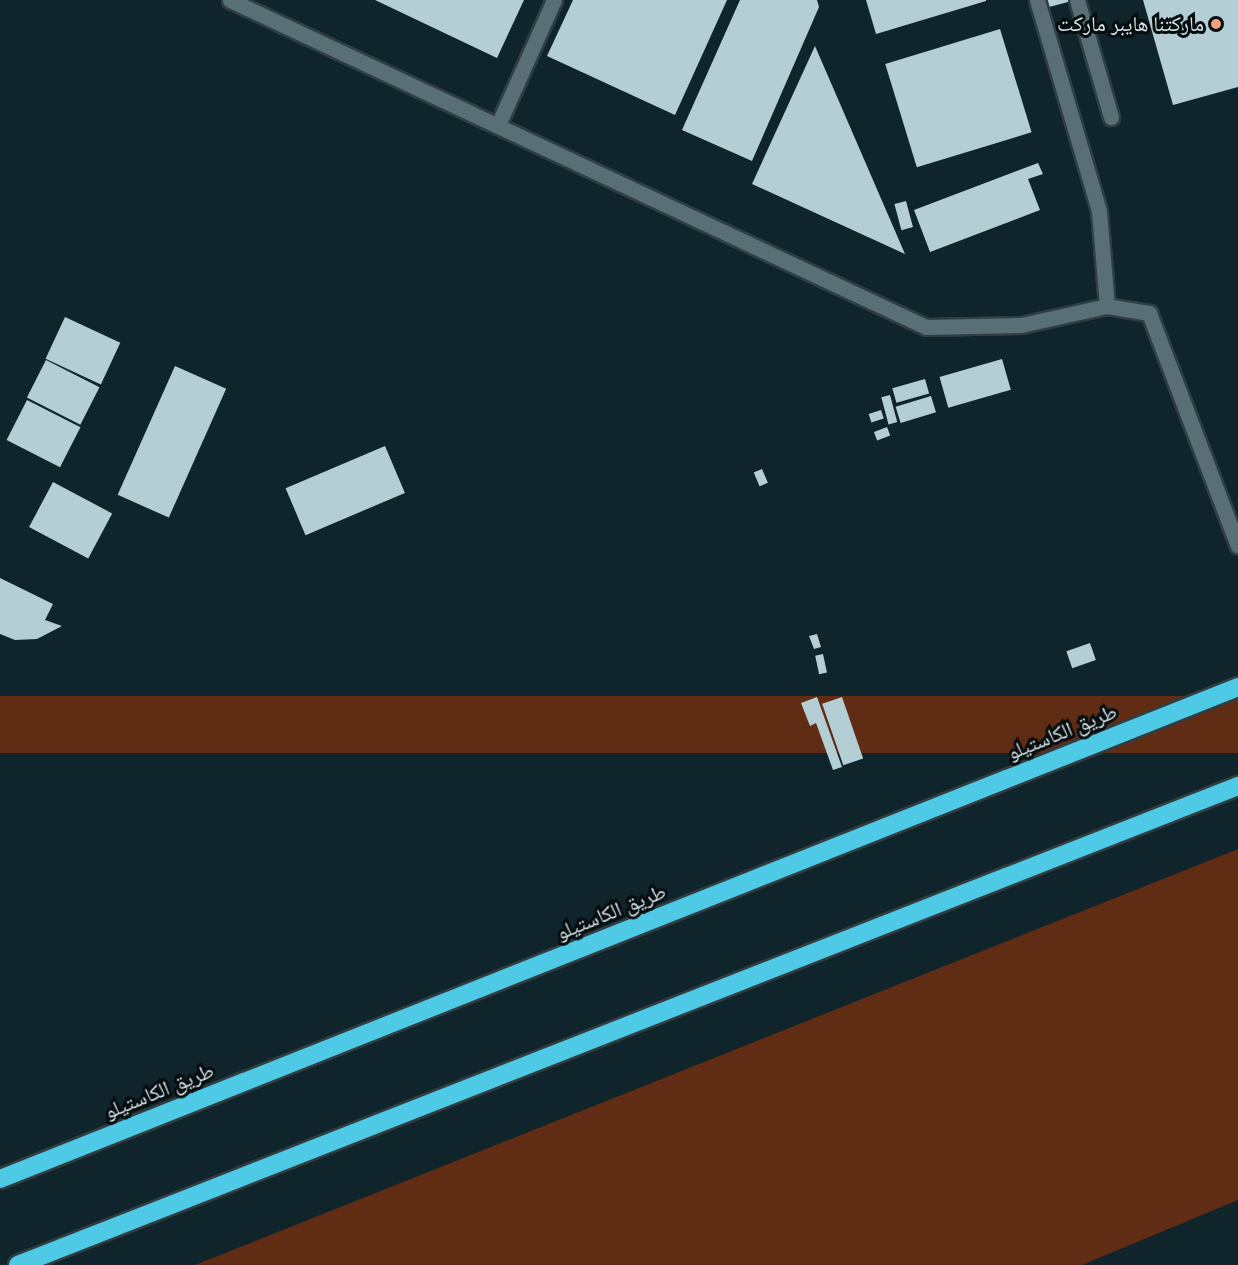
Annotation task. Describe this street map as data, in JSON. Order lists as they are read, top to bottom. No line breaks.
{"streets":{"highway":["طريق الكاستيلو"]},"places":["ماركتنا هايبر ماركت"]}
